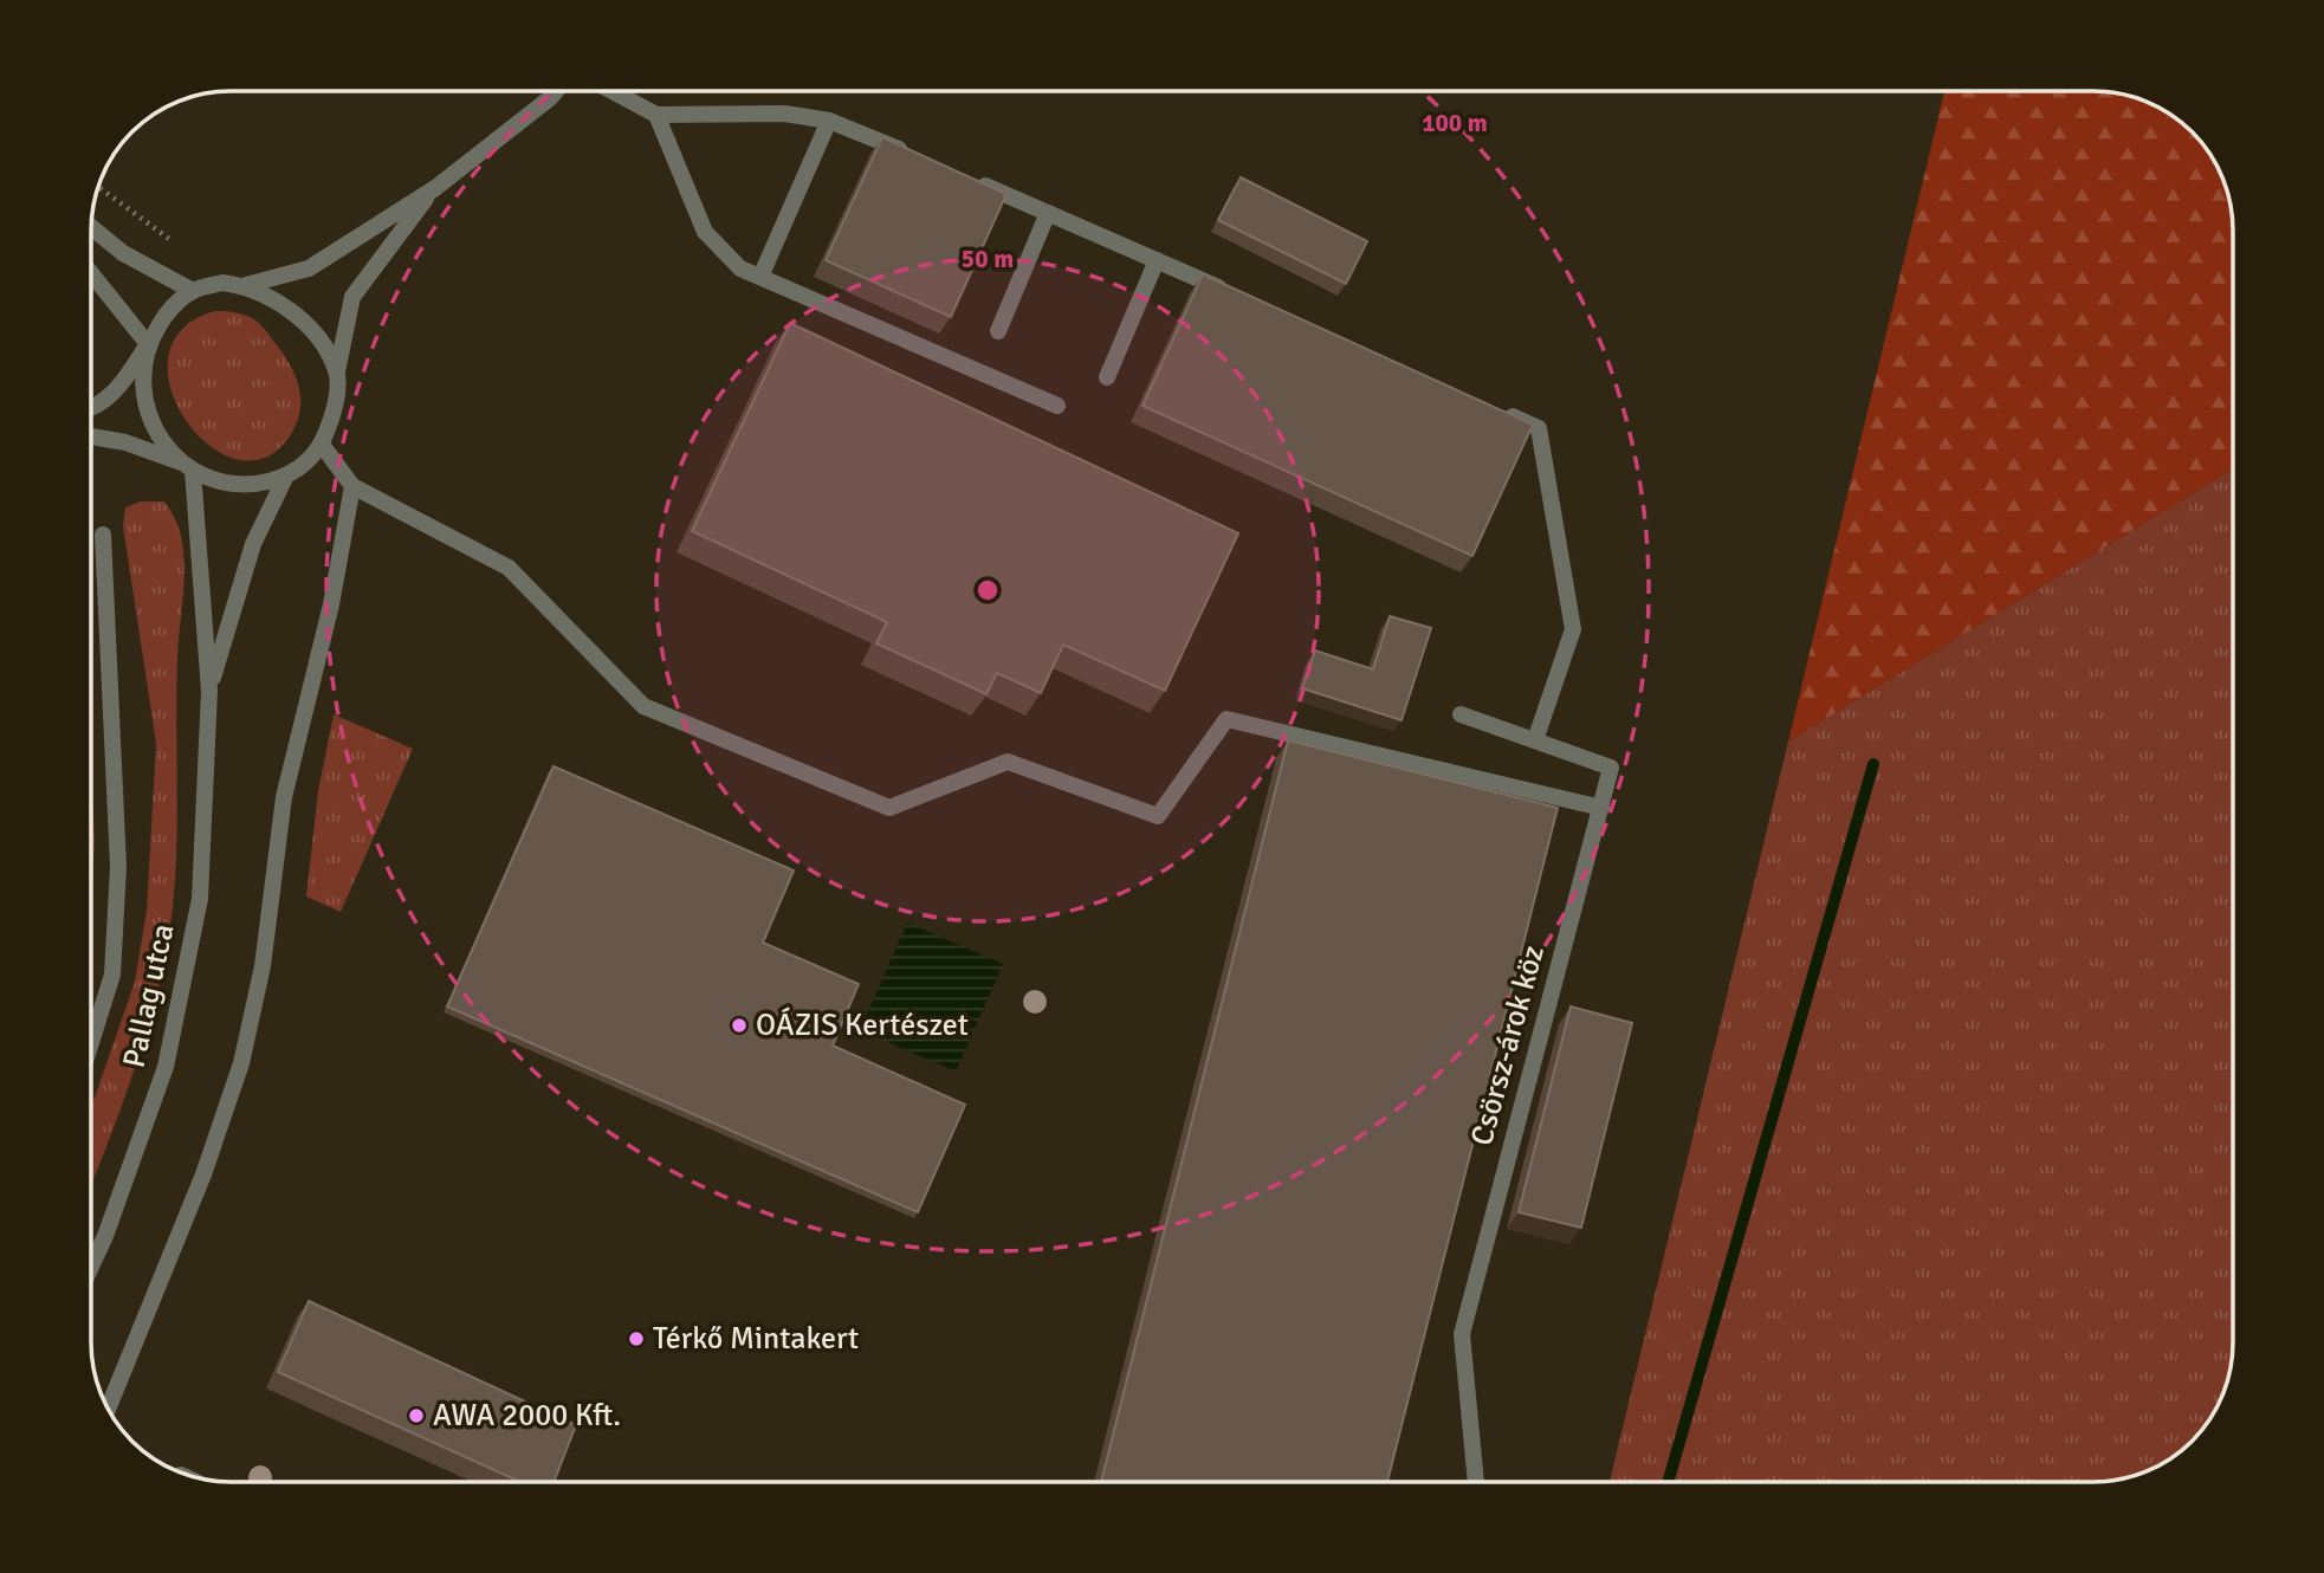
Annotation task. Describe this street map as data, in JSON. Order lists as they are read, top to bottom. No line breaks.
{"streets":{"street":["Pallag utca","Csörsz-árok köz"]},"places":["OÁZIS Kertészet","Térkő Mintakert","AWA 2000 Kft."],"rings":["100 m","50 m"]}
